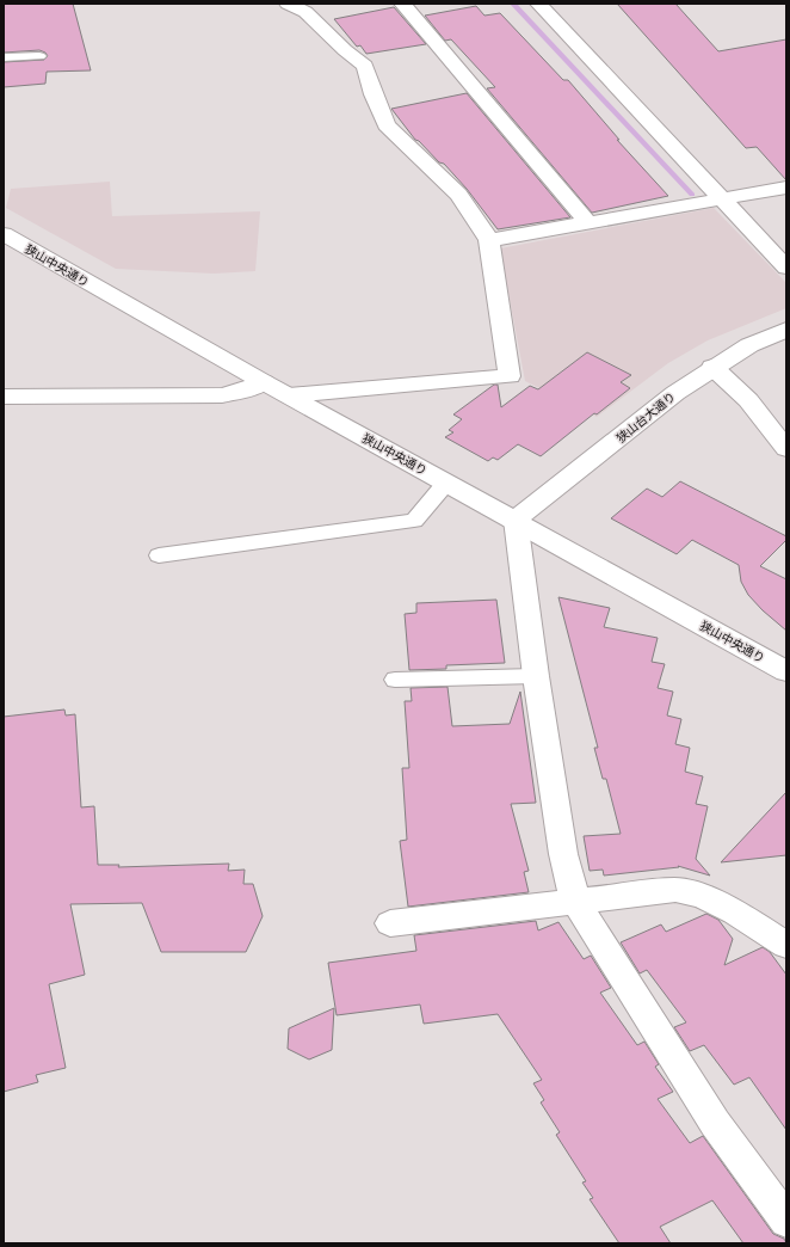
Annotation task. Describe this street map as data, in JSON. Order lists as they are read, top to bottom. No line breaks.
{"streets":{"street":["狭山中央通り","狭山台大通り"]},"crossings":[["狭山中央通り","狭山台大通り"]]}
